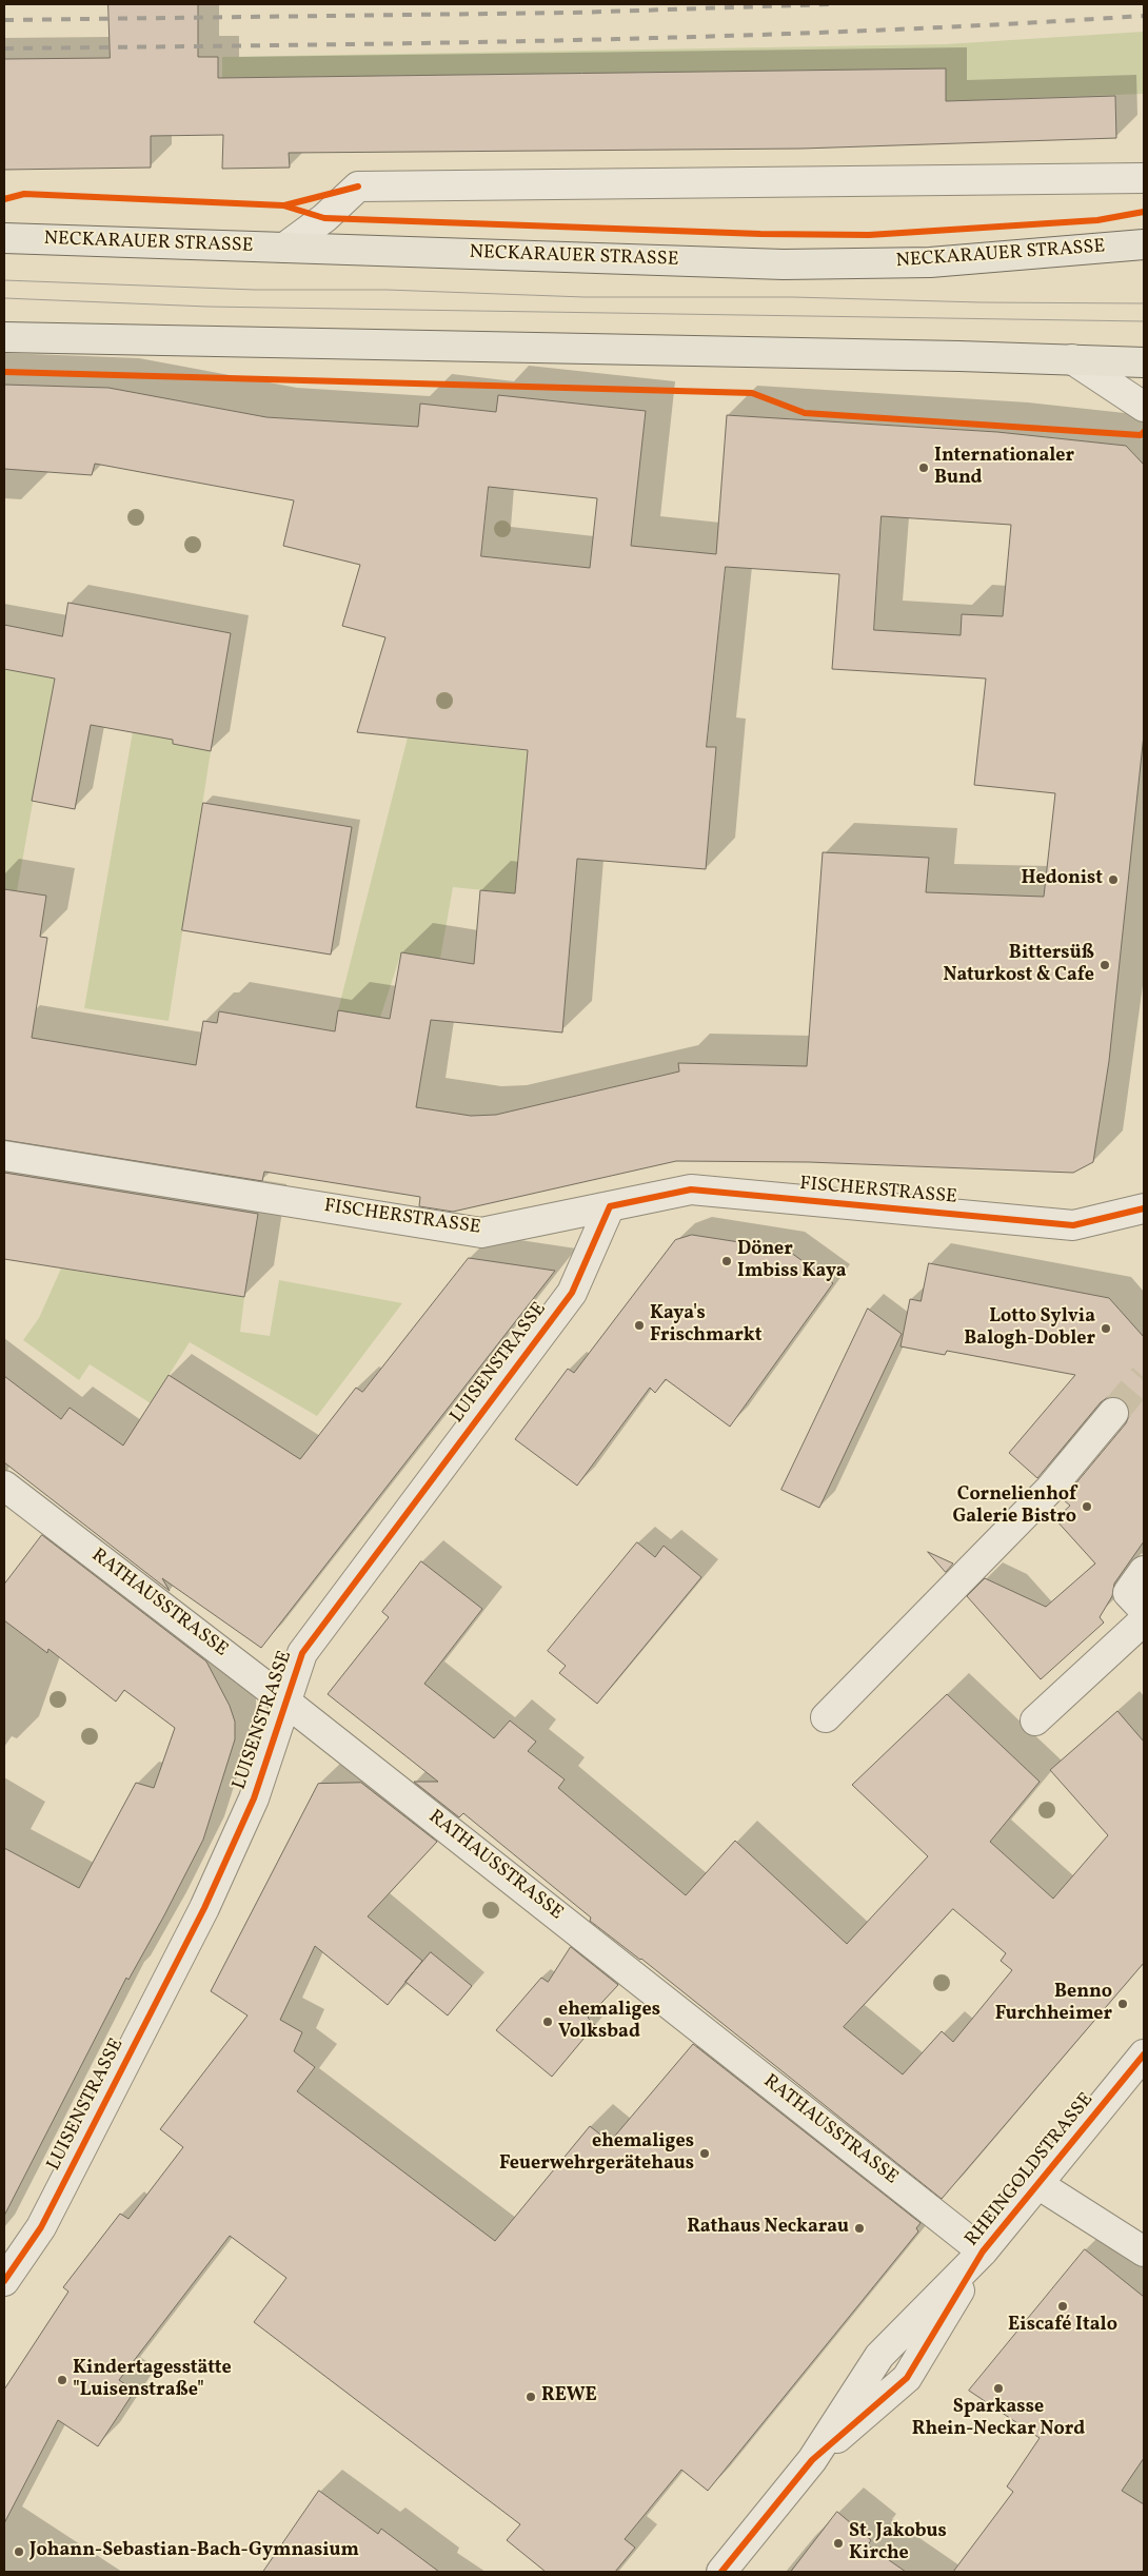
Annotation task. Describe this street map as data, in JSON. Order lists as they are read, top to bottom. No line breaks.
{"streets":{"main road":["NECKARAUER STRASSE"],"street":["FISCHERSTRASSE","LUISENSTRASSE","RATHAUSSTRASSE","RHEINGOLDSTRASSE"]},"crossings":[["FISCHERSTRASSE","LUISENSTRASSE"],["LUISENSTRASSE","RATHAUSSTRASSE"],["RATHAUSSTRASSE","RHEINGOLDSTRASSE"]],"places":["Internationaler Bund","Hedonist","Bittersüß Naturkost & Cafe","Döner Imbiss Kaya","Kaya's Frischmarkt","Lotto Sylvia Balogh-Dobler","Cornelienhof Galerie Bistro","Benno Furchheimer","ehemaliges Volksbad","ehemaliges Feuerwehrgerätehaus","Rathaus Neckarau","Eiscafé Italo","Kindertagesstätte \"Luisenstraße\"","Sparkasse Rhein-Neckar Nord","REWE","St. Jakobus Kirche","Johann-Sebastian-Bach-Gymnasium"]}
